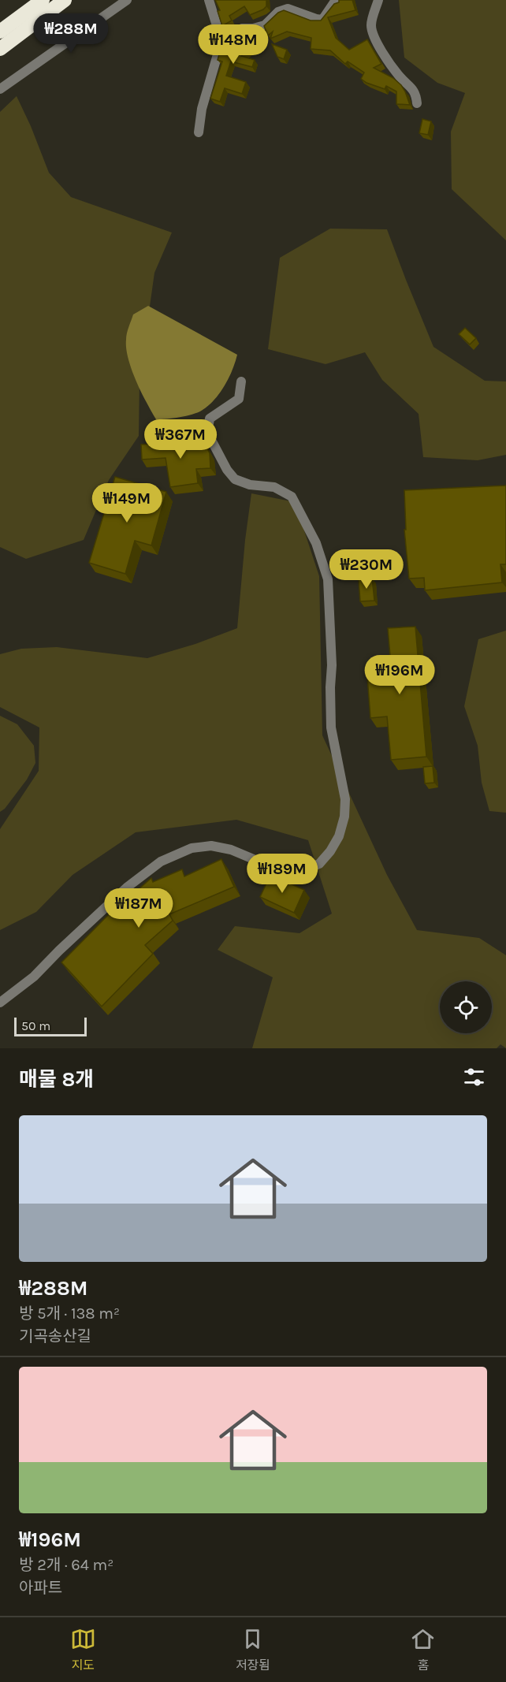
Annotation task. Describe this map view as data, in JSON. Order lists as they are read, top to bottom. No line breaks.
{"scale_bar":"50 m","page":{"price":["₩288M","₩148M","₩367M","₩149M","₩230M","₩196M","₩189M","₩187M"],"scale":"50 m","heading":"매물 8개","list":[{"name":"₩288M","note":"방 5개 · 138 m² · 기곡송산길"},{"name":"₩196M","note":"방 2개 · 64 m² · 아파트"}],"tabs":["지도","저장됨","홈"]}}
